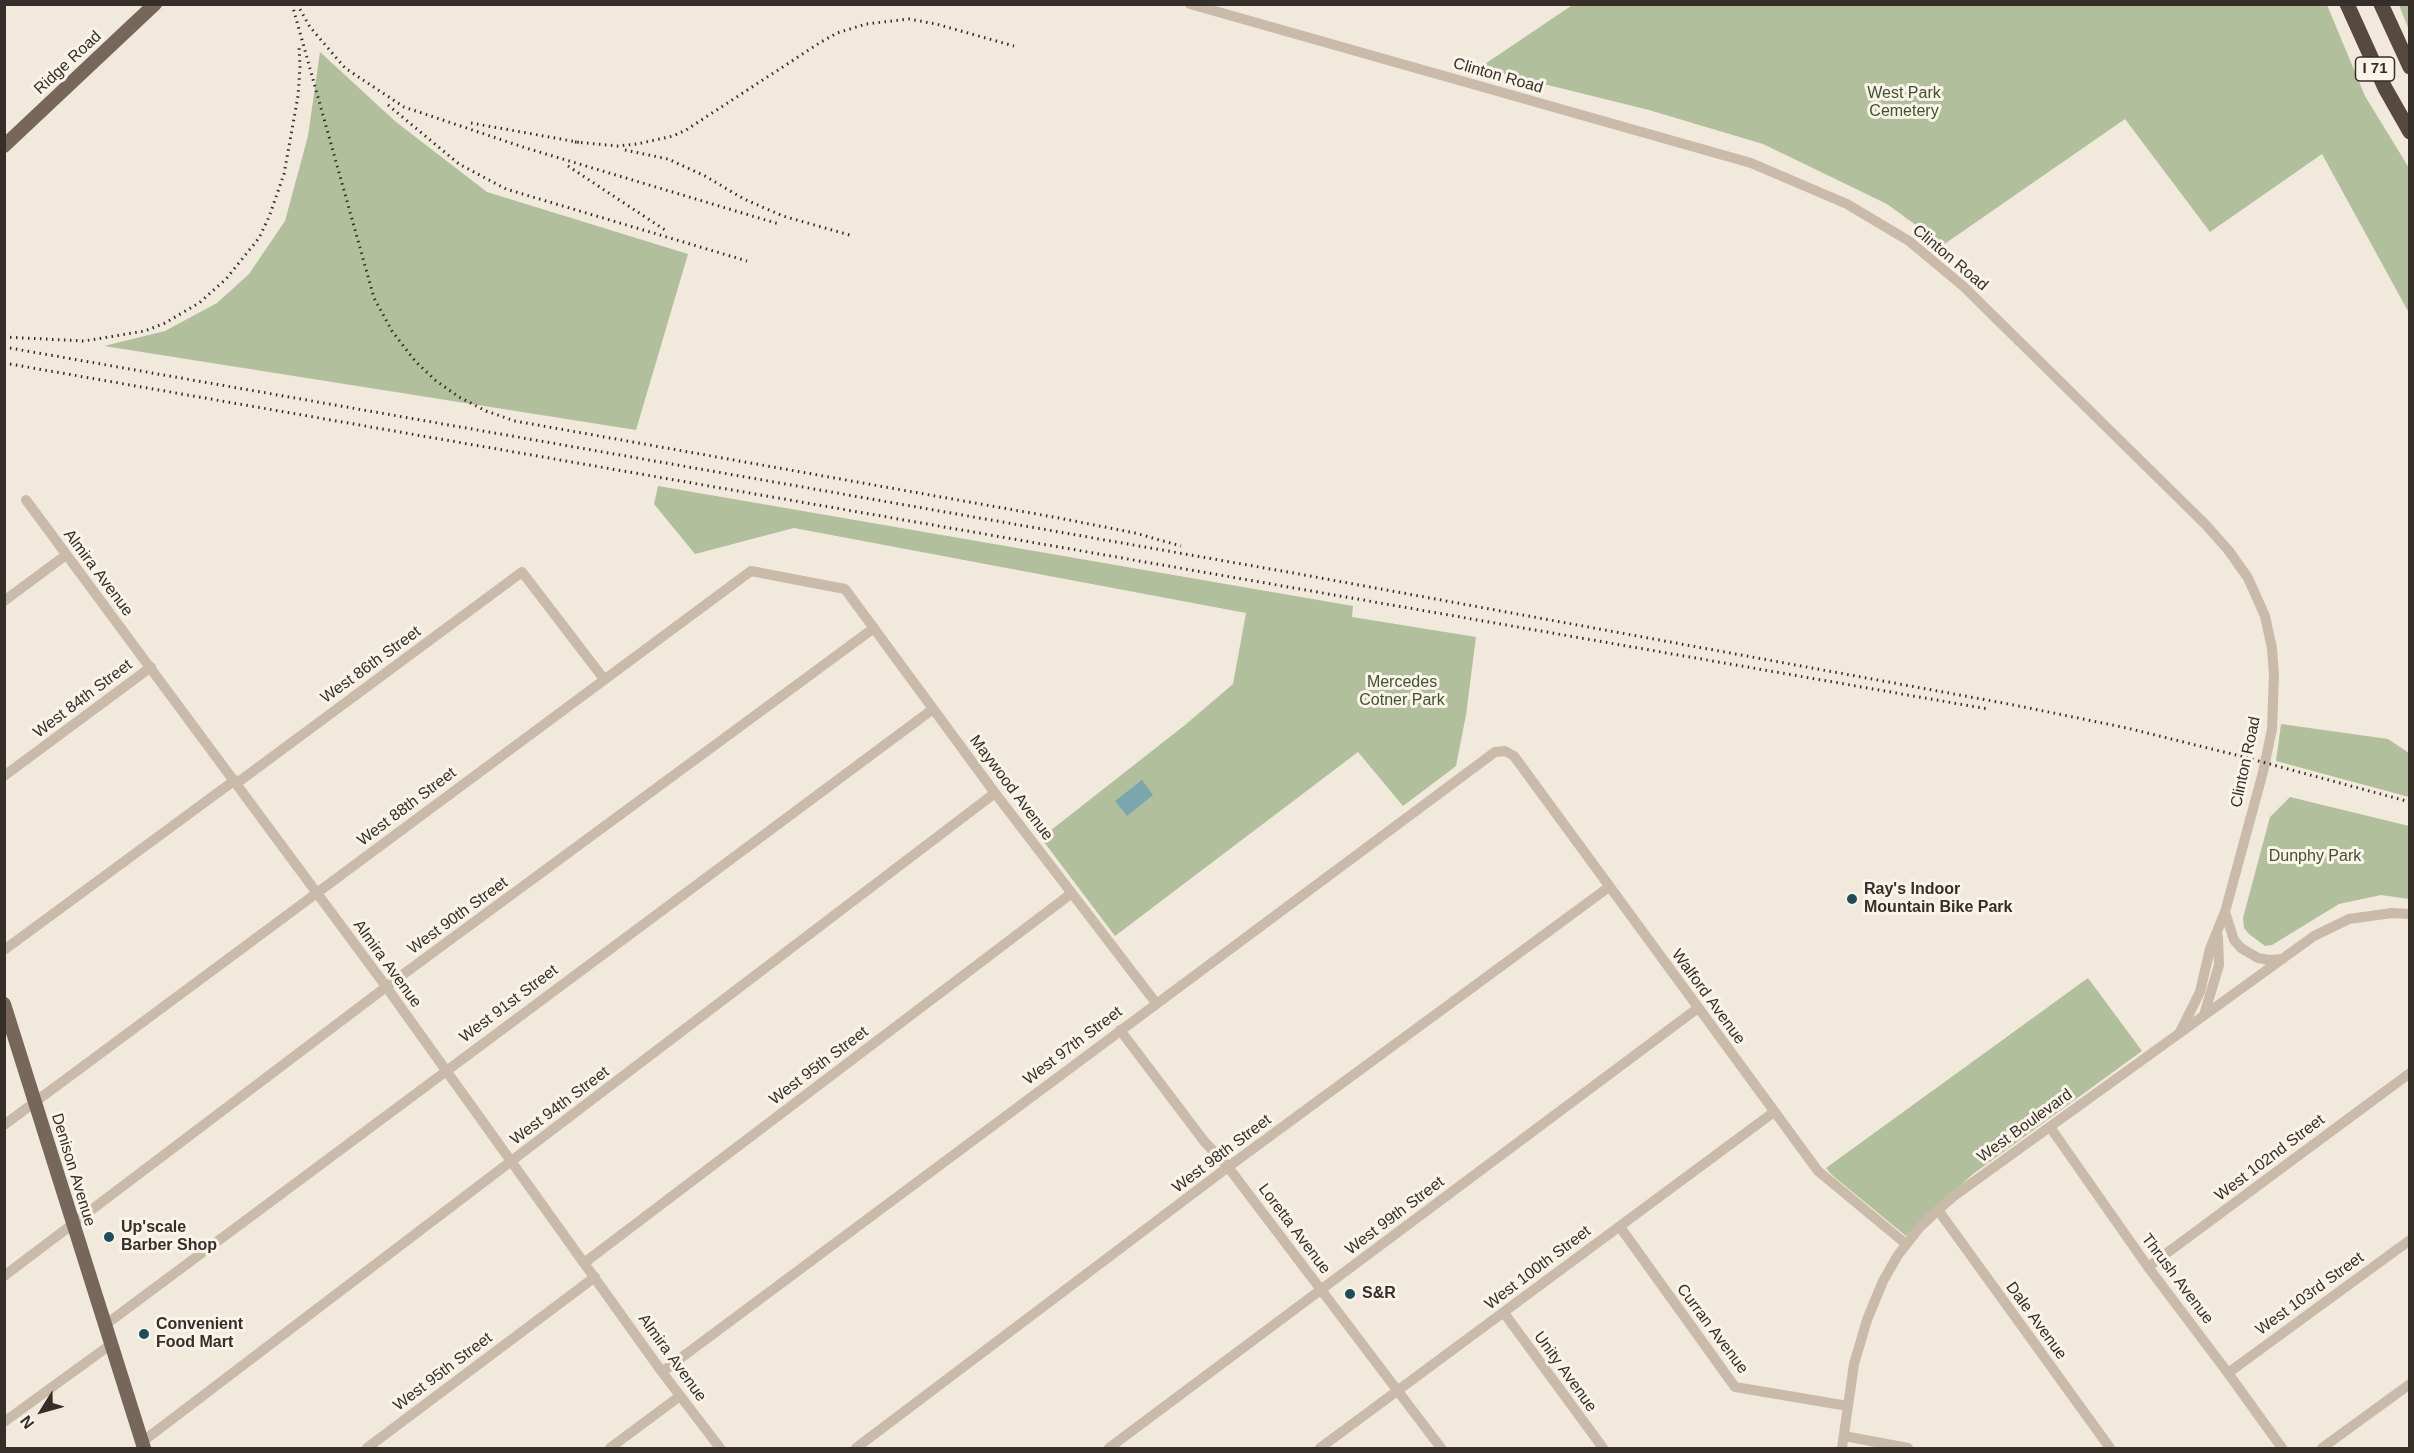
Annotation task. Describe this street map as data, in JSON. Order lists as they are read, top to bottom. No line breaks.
{"streets":{"highway":["I 71"],"main road":["Ridge Road","Denison Avenue"],"street":["Clinton Road","Almira Avenue","West 86th Street","West 84th Street","Maywood Avenue","West 88th Street","West 90th Street","Walford Avenue","West 91st Street","West 97th Street","West 95th Street","West 94th Street","West Boulevard","West 98th Street","West 102nd Street","West 99th Street","Loretta Avenue","West 100th Street","Thrush Avenue","West 103rd Street","Dale Avenue","Curran Avenue","Unity Avenue"]},"crossings":[["Clinton Road","West Boulevard"],["Almira Avenue","West 86th Street"],["Almira Avenue","West 84th Street"],["Almira Avenue","West 88th Street"],["Almira Avenue","West 90th Street"],["Almira Avenue","West 91st Street"],["Almira Avenue","West 97th Street"],["Almira Avenue","West 95th Street"],["Almira Avenue","West 94th Street"],["West 86th Street","West 88th Street"],["Maywood Avenue","West 88th Street"],["Maywood Avenue","West 90th Street"],["Maywood Avenue","West 91st Street"],["Maywood Avenue","West 97th Street"],["Maywood Avenue","West 95th Street"],["Maywood Avenue","West 94th Street"],["West 88th Street","Denison Avenue"],["West 90th Street","Denison Avenue"],["Walford Avenue","West 97th Street"],["Walford Avenue","West Boulevard"],["Walford Avenue","West 98th Street"],["Walford Avenue","West 99th Street"],["Walford Avenue","West 100th Street"],["West 91st Street","Denison Avenue"],["West 97th Street","Loretta Avenue"],["West 94th Street","Denison Avenue"],["West Boulevard","Thrush Avenue"],["West Boulevard","Dale Avenue"],["West Boulevard","Curran Avenue"],["West 98th Street","Loretta Avenue"],["West 102nd Street","Thrush Avenue"],["West 99th Street","Loretta Avenue"],["Loretta Avenue","West 100th Street"],["West 100th Street","Curran Avenue"],["West 100th Street","Unity Avenue"],["Thrush Avenue","West 103rd Street"]],"parks":["West Park Cemetery","Mercedes Cotner Park","Dunphy Park"],"places":["Ray's Indoor Mountain Bike Park","Up'scale Barber Shop","S&R","Convenient Food Mart"],"north":"bottom left"}
